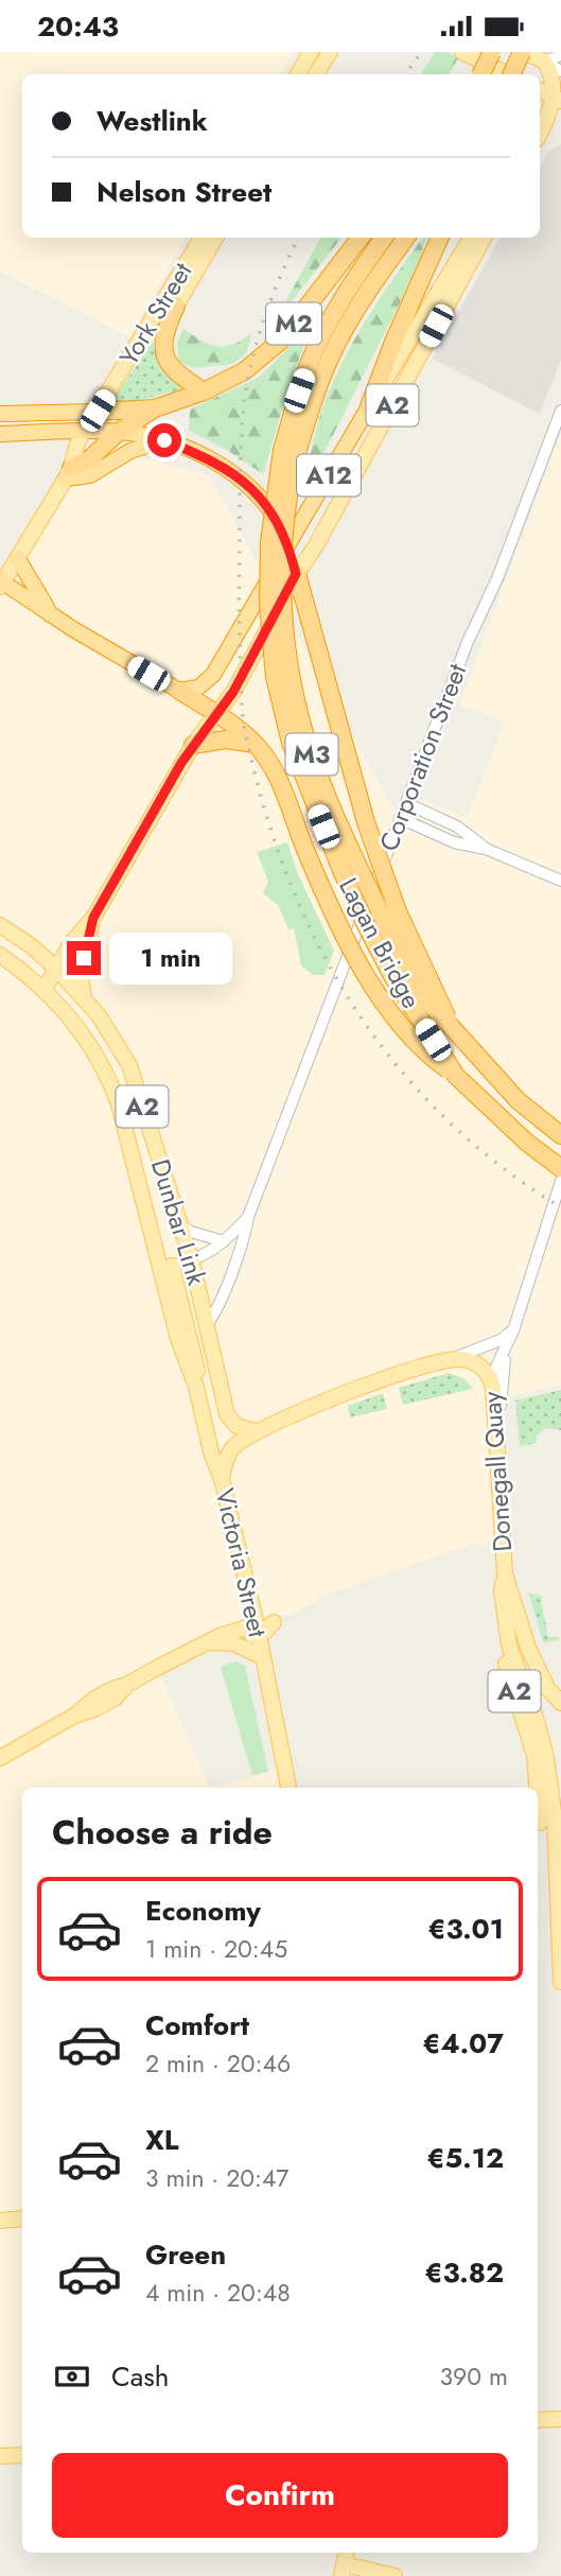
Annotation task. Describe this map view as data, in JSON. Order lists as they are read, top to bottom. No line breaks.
{"streets":{"highway":["M2","A12","M3","Lagan Bridge"],"main road":["York Street","A2","Dunbar Link","Donegall Quay","Victoria Street"],"street":["Corporation Street"]},"crossings":[["York Street","A12"],["A2","A12"],["A2","M3"],["A2","Dunbar Link"],["A12","M3"],["M3","Lagan Bridge"],["Corporation Street","Dunbar Link"],["Dunbar Link","Victoria Street"]],"page":{"status":"20:43","banner":["Westlink","Nelson Street"],"bubble":"1 min","heading":"Choose a ride","list":[{"name":"Economy","note":"1 min · 20:45","value":"€3.01"},{"name":"Comfort","note":"2 min · 20:46","value":"€4.07"},{"name":"XL","note":"3 min · 20:47","value":"€5.12"},{"name":"Green","note":"4 min · 20:48","value":"€3.82"}],"pay":["Cash","390 m"],"buttons":"Confirm"}}
